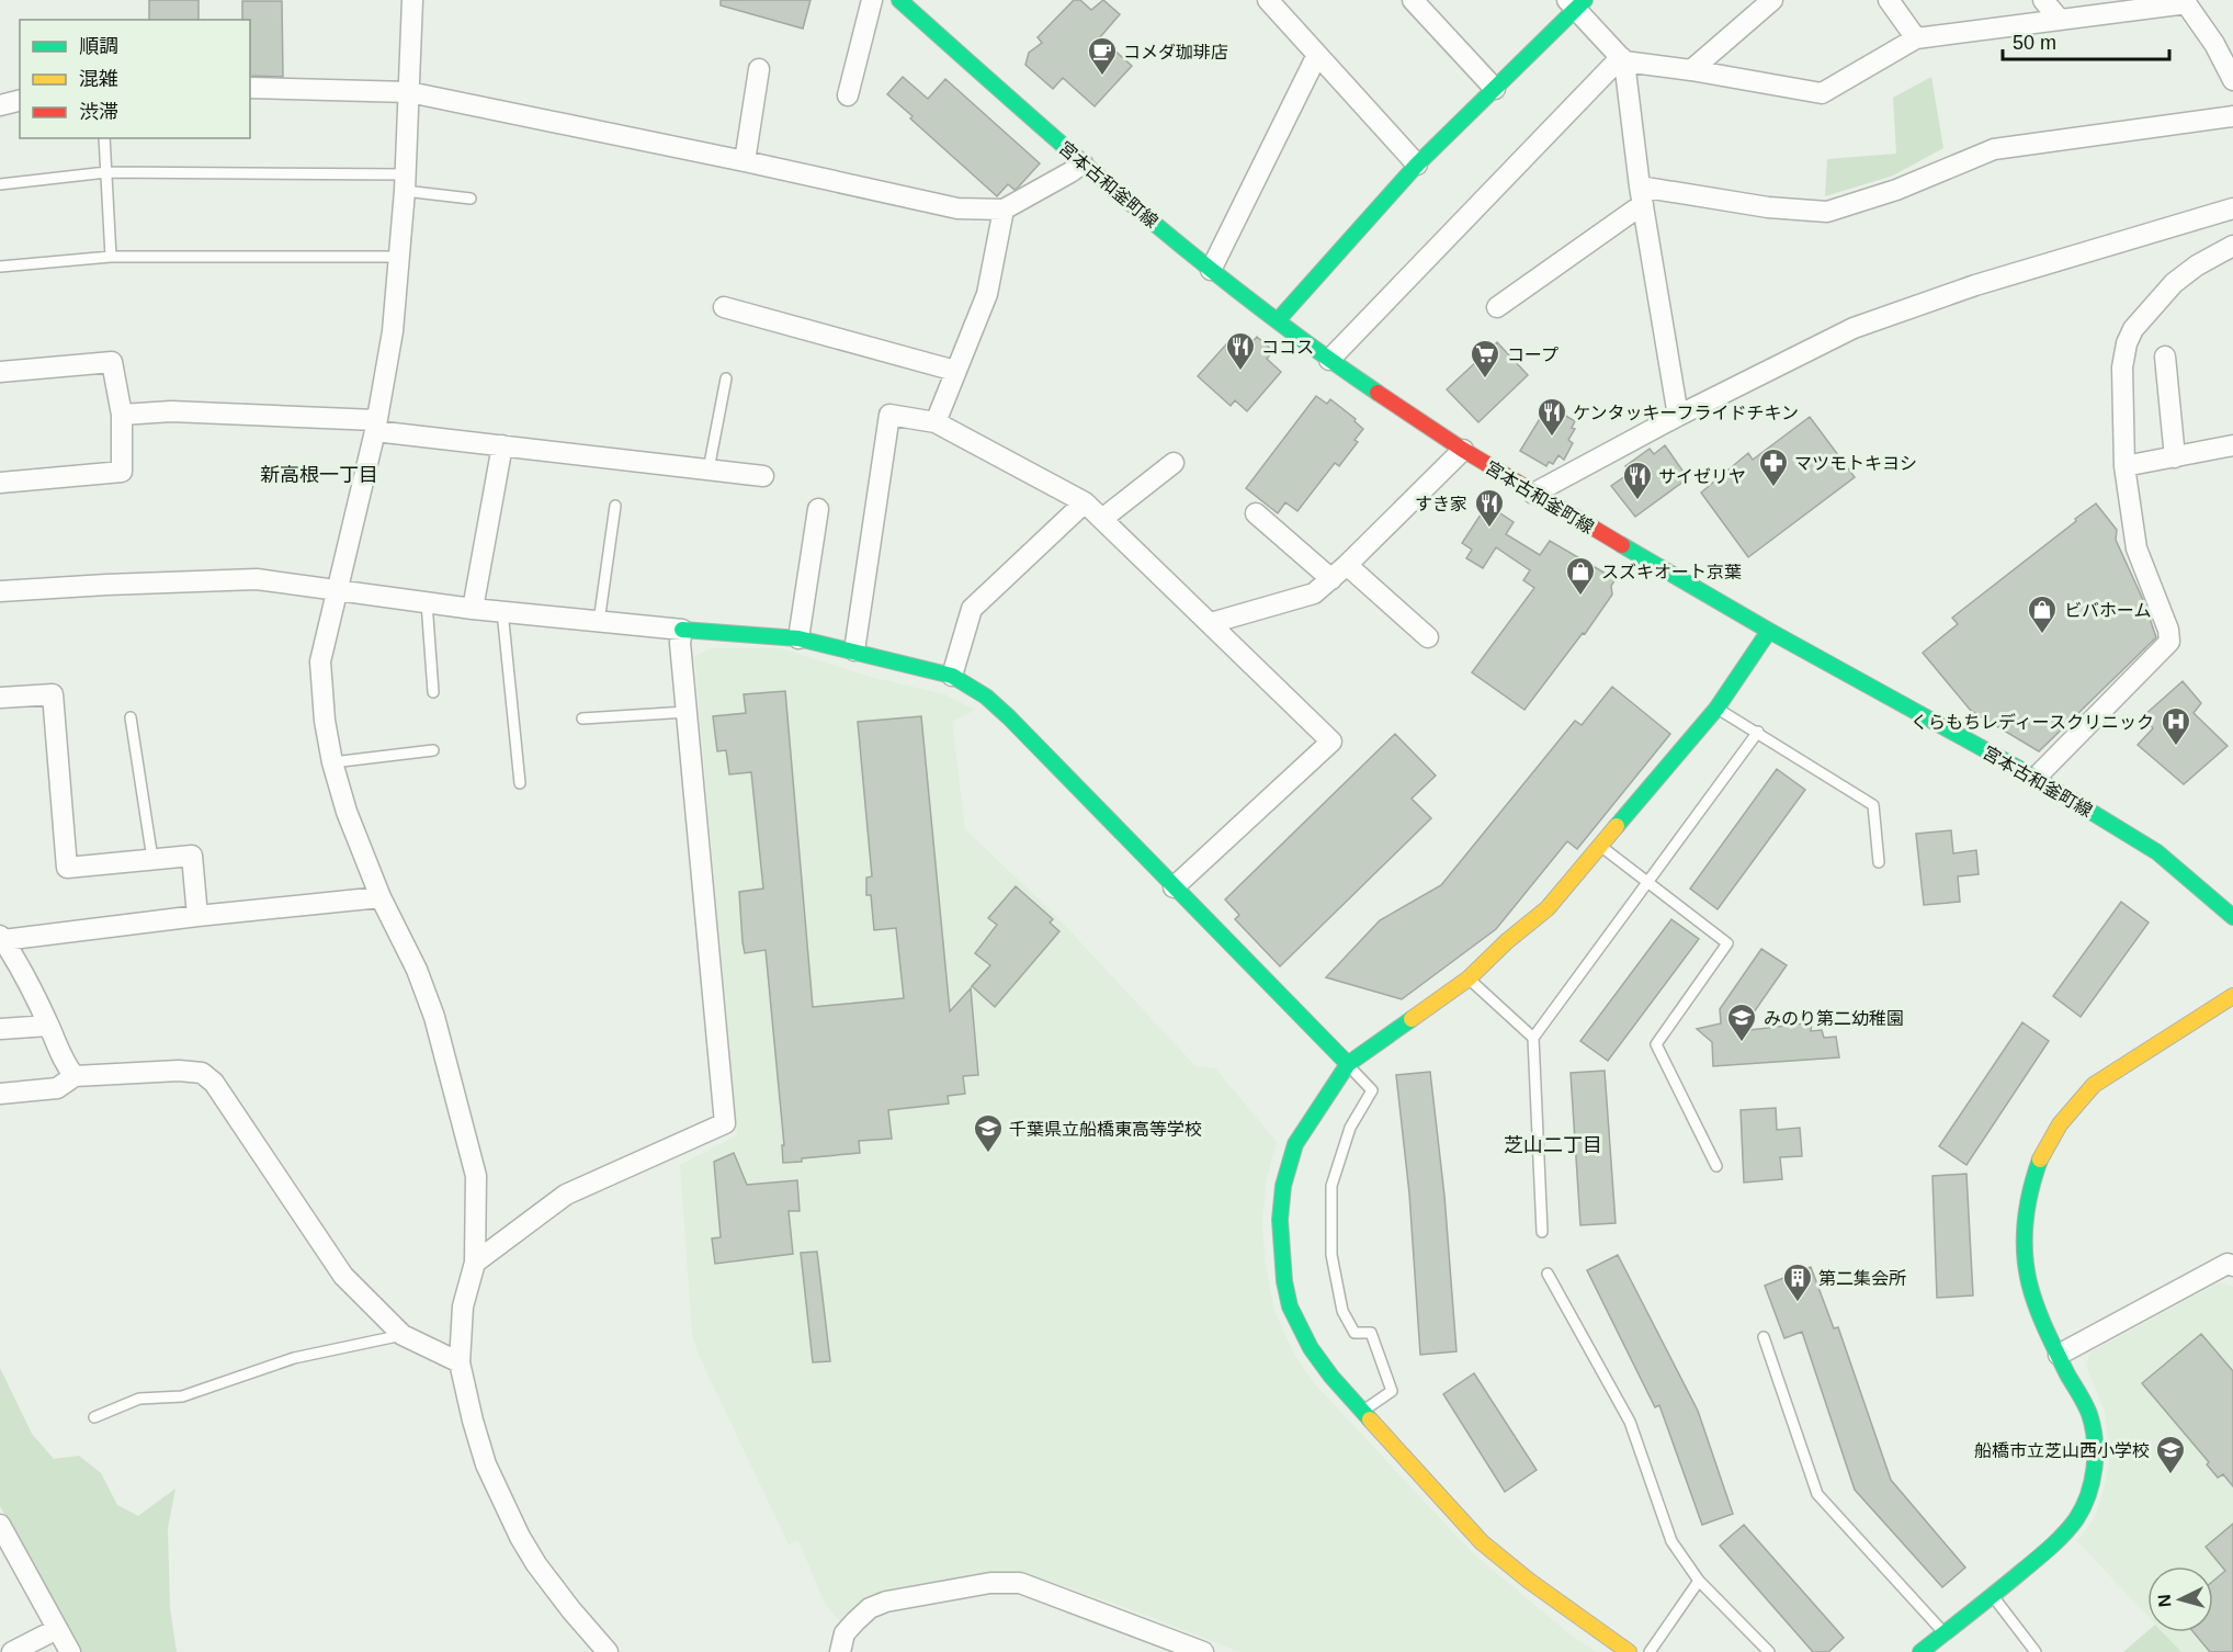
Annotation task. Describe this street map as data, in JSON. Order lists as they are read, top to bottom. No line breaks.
{"streets":{"street":["宮本古和釜町線"]},"districts":["新高根一丁目","芝山二丁目"],"places":{"cafe":["コメダ珈琲店"],"restaurant":["ココス","ケンタッキーフライドチキン","サイゼリヤ","すき家"],"supermarket":["コープ"],"pharmacy":["マツモトキヨシ"],"shop":["スズキオート京葉","ビバホーム"],"hospital":["くらもちレディースクリニック"],"school or university":["みのり第二幼稚園","千葉県立船橋東高等学校","船橋市立芝山西小学校"],"building":["第二集会所"]},"legend":["順調","混雑","渋滞"],"scale_bar":"50 m","north":"left"}
